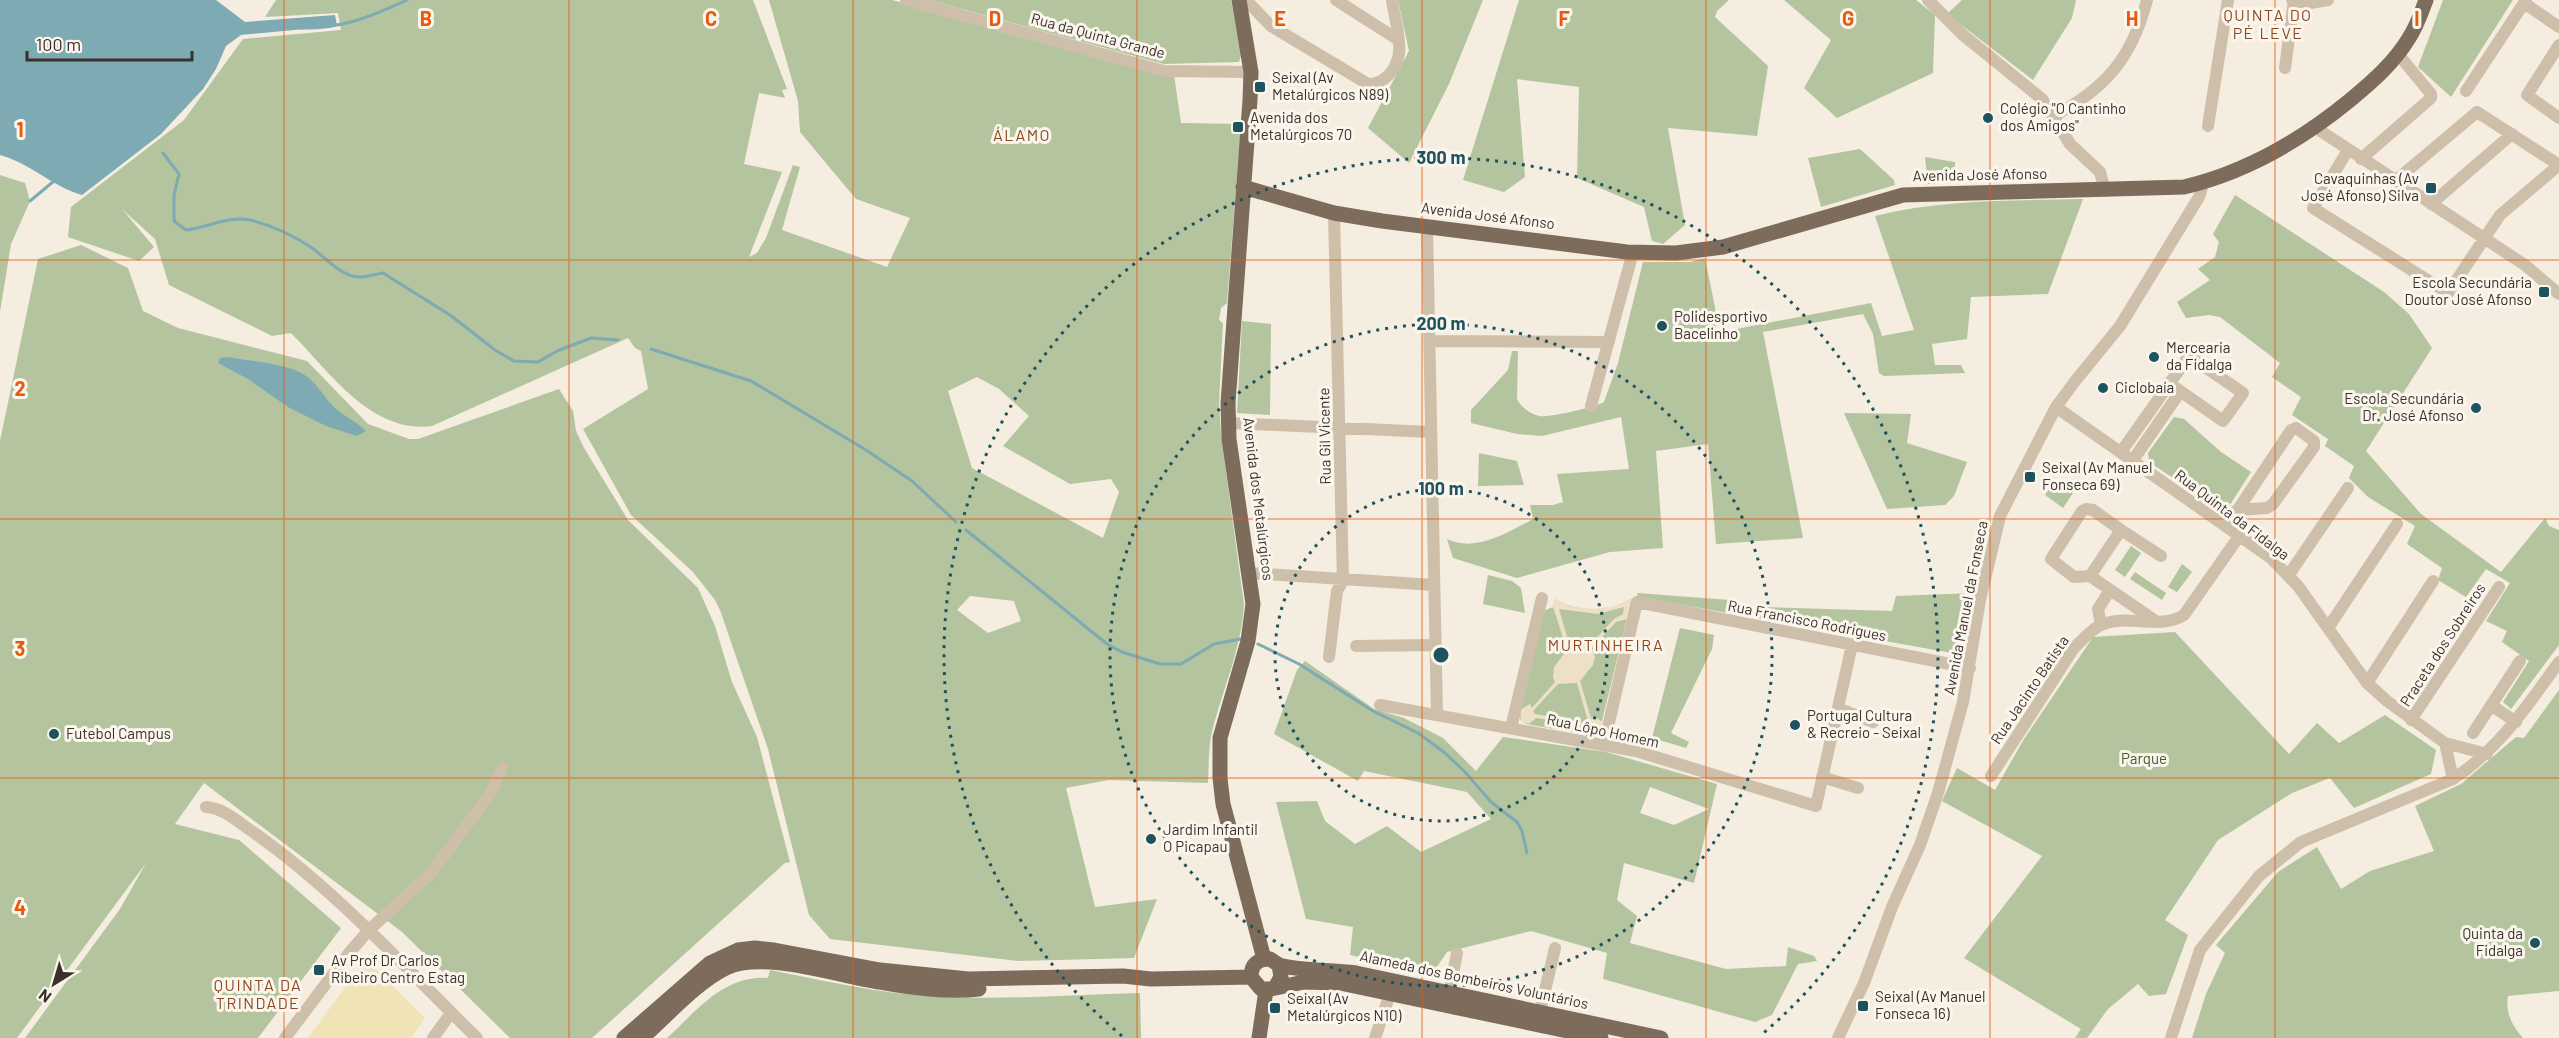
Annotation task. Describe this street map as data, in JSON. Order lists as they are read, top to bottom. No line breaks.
{"streets":{"main road":["Avenida José Afonso","Avenida dos Metalúrgicos","Alameda dos Bombeiros Voluntários"],"street":["Rua da Quinta Grande","Rua Gil Vicente","Rua Quinta da Fidalga","Avenida Manuel da Fonseca","Rua Francisco Rodrigues","Praceta dos Sobreiros","Rua Jacinto Batista","Rua Lôpo Homem"]},"crossings":[["Rua da Quinta Grande","Avenida dos Metalúrgicos"],["Avenida José Afonso","Rua Gil Vicente"],["Avenida José Afonso","Avenida dos Metalúrgicos"],["Avenida José Afonso","Avenida Manuel da Fonseca"],["Avenida dos Metalúrgicos","Alameda dos Bombeiros Voluntários"],["Rua Quinta da Fidalga","Avenida Manuel da Fonseca"],["Rua Quinta da Fidalga","Praceta dos Sobreiros"],["Avenida Manuel da Fonseca","Rua Francisco Rodrigues"],["Rua Francisco Rodrigues","Rua Lôpo Homem"]],"districts":["QUINTA DO PÉ LEVE","ÁLAMO","MURTINHEIRA","QUINTA DA TRINDADE"],"parks":["Parque"],"places":{"transit":["Seixal (Av Metalúrgicos N89)","Avenida dos Metalúrgicos 70","Cavaquinhas (Av José Afonso) Silva","Escola Secundária Doutor José Afonso","Seixal (Av Manuel Fonseca 69)","Av Prof Dr Carlos Ribeiro Centro Estag","Seixal (Av Manuel Fonseca 16)","Seixal (Av Metalúrgicos N10)"],"other":["Colégio \"O Cantinho dos Amigos\"","Polidesportivo Bacelinho","Mercearia da Fidalga","Ciclobaía","Escola Secundária Dr. José Afonso","Portugal Cultura & Recreio - Seixal","Futebol Campus","Jardim Infantil O Picapau","Quinta da Fidalga"]},"scale_bar":"100 m","north":"bottom left","grid":{"columns":["B","C","D","E","F","G","H","I"],"rows":["1","2","3","4"]},"rings":["300 m","200 m","100 m"]}
